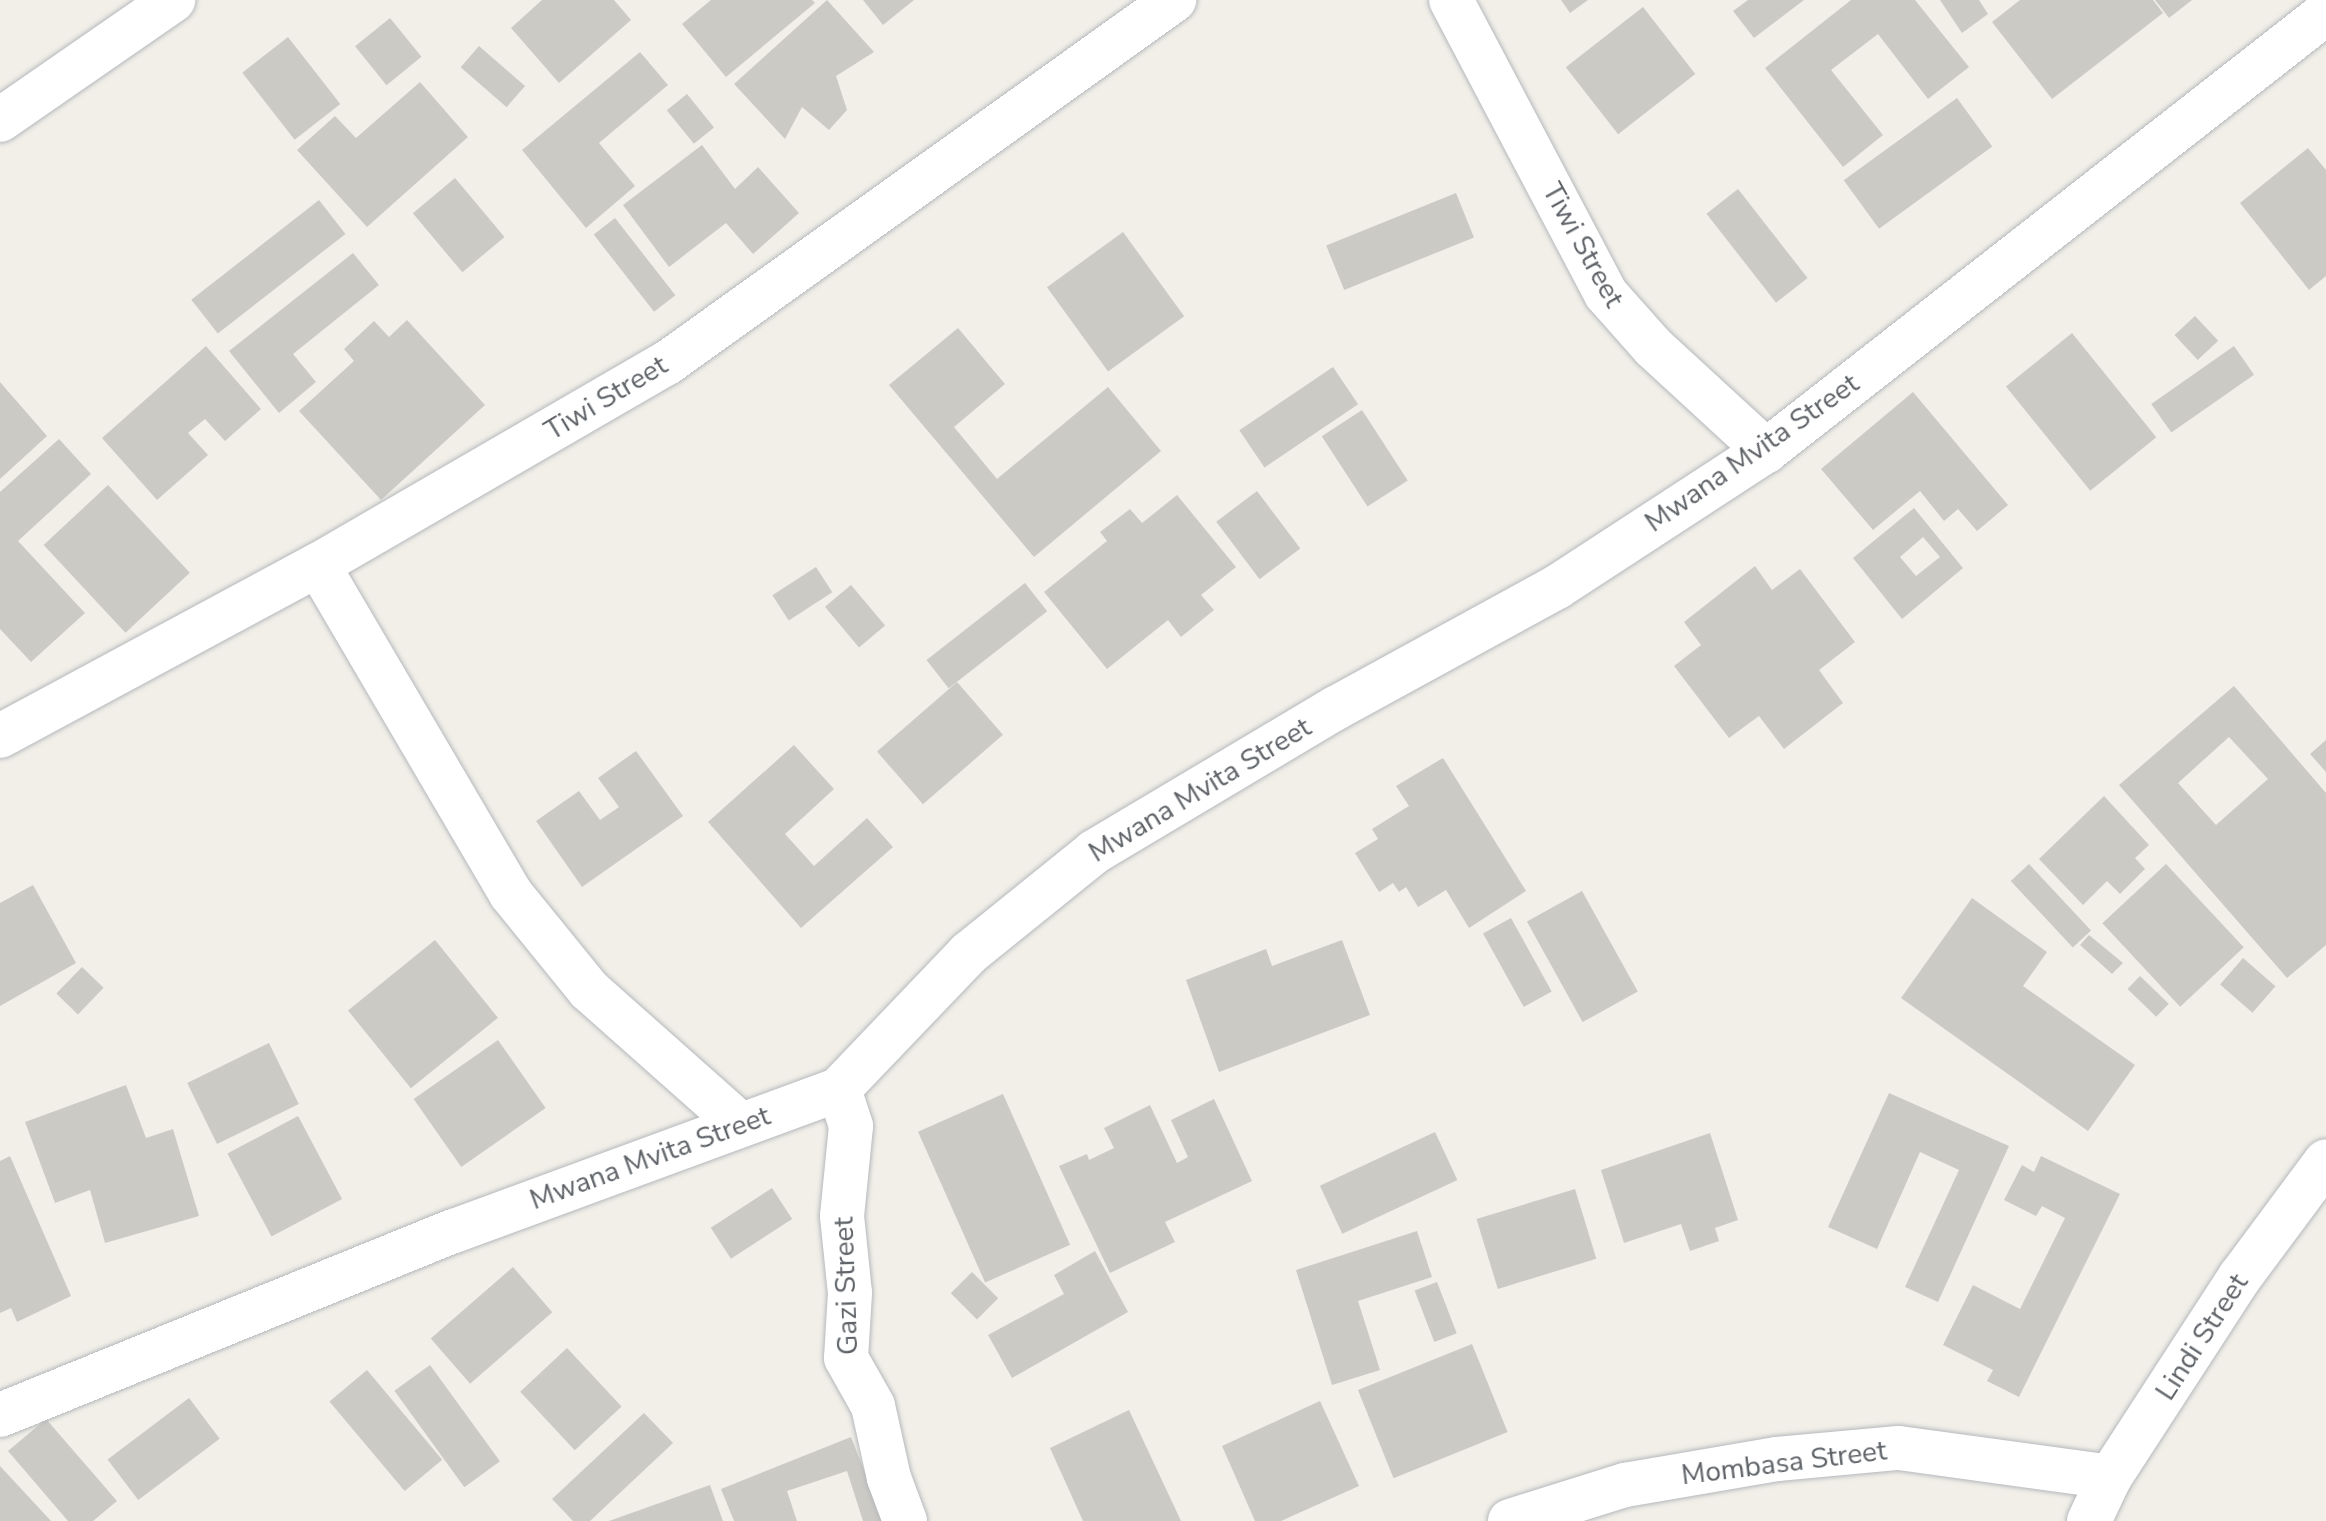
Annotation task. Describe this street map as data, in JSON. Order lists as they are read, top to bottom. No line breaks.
{"streets":{"street":["Tiwi Street","Mwana Mvita Street","Gazi Street","Lindi Street","Mombasa Street"]},"crossings":[["Tiwi Street","Mwana Mvita Street"],["Mwana Mvita Street","Gazi Street"],["Lindi Street","Mombasa Street"]]}
